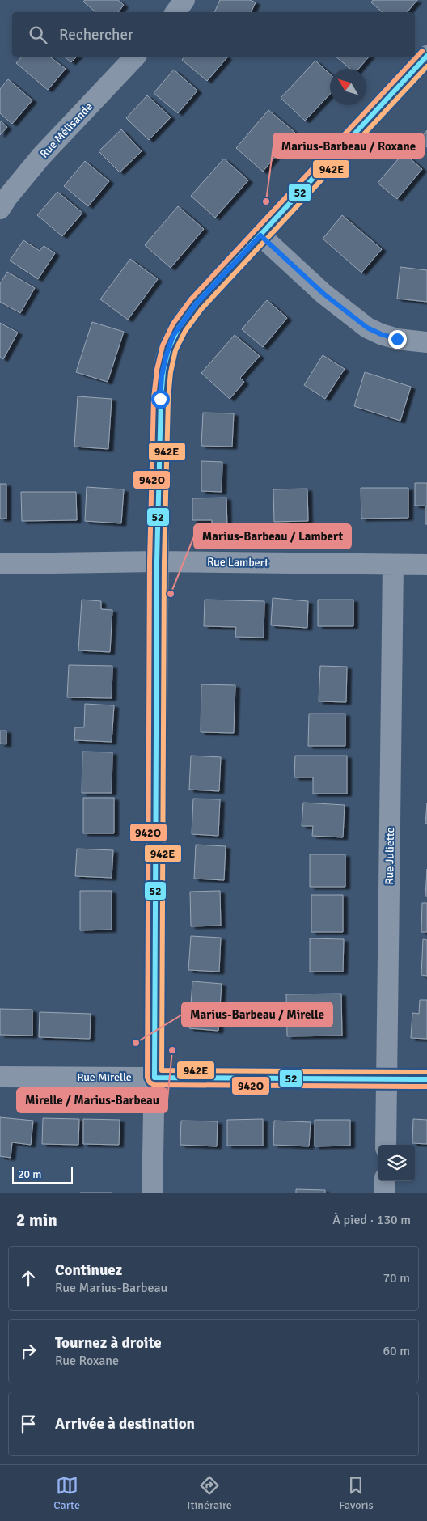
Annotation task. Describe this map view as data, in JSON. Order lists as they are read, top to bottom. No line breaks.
{"streets":{"street":["Rue Mélisande","Rue Lambert","Rue Juliette","Rue Mirelle"]},"crossings":[["Rue Lambert","Rue Juliette"],["Rue Juliette","Rue Mirelle"]],"places":["Marius-Barbeau / Roxane","Marius-Barbeau / Lambert","Marius-Barbeau / Mirelle","Mirelle / Marius-Barbeau"],"lines":["transit line 942O","transit line 52","transit line 942E"],"scale_bar":"20 m","north":"top left","page":{"search":"Rechercher","scale":"20 m","heading":["2 min","À pied · 130 m"],"list":[["Continuez","Rue Marius-Barbeau","70 m"],["Tournez à droite","Rue Roxane","60 m"],"Arrivée à destination"],"nav":["Carte","Itinéraire","Favoris"]}}
